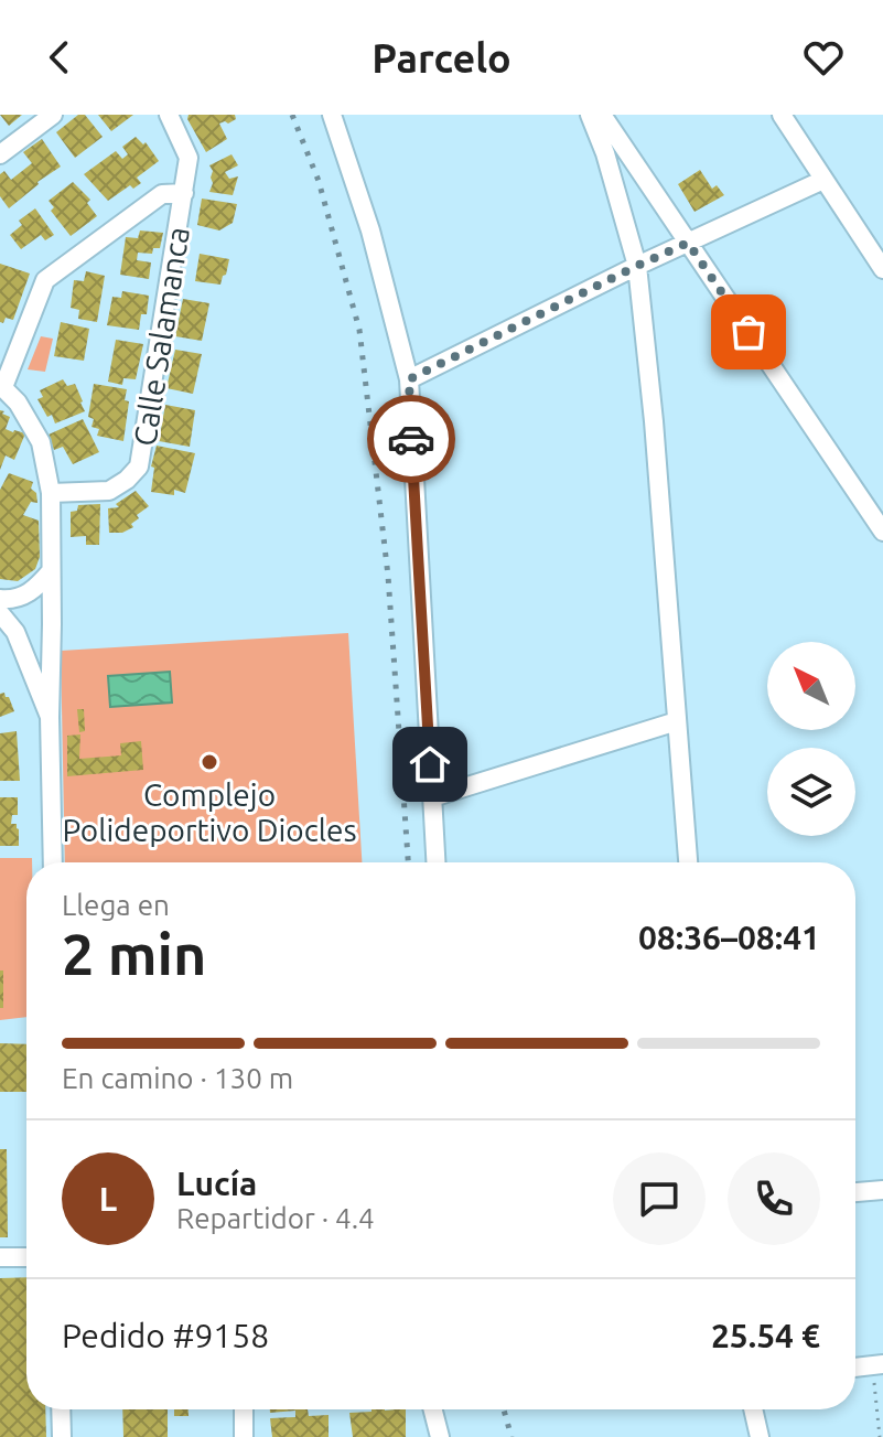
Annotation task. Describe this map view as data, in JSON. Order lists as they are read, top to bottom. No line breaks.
{"streets":{"street":["Calle Salamanca"]},"places":["Complejo Polideportivo Diocles"],"north":"top left","page":{"header":"Parcelo","heading":["2 min","Llega en","08:36–08:41"],"panel":["Lucía","Repartidor · 4.4","Pedido #9158","25.54 €"],"bar":"En camino · 130 m","round":"L"}}
